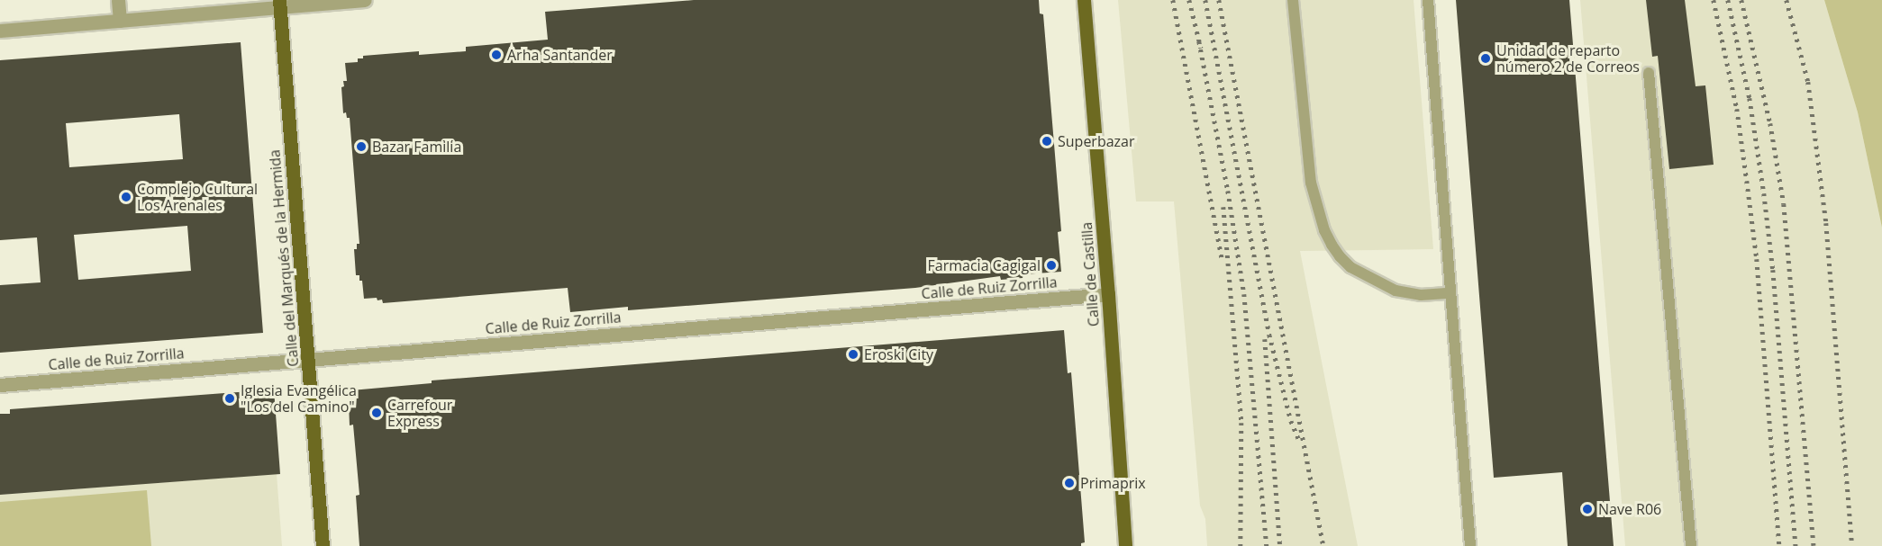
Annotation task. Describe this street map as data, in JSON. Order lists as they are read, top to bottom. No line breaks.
{"streets":{"main road":["Calle del Marqués de la Hermida","Calle de Castilla"],"street":["Calle de Ruiz Zorrilla"]},"crossings":[["Calle del Marqués de la Hermida","Calle de Ruiz Zorrilla"],["Calle de Castilla","Calle de Ruiz Zorrilla"]],"places":["Arha Santander","Unidad de reparto número 2 de Correos","Superbazar","Bazar Familia","Complejo Cultural Los Arenales","Farmacia Cagigal","Eroski City","Iglesia Evangélica \"Los del Camino\"","Carrefour Express","Primaprix","Nave R06"]}
